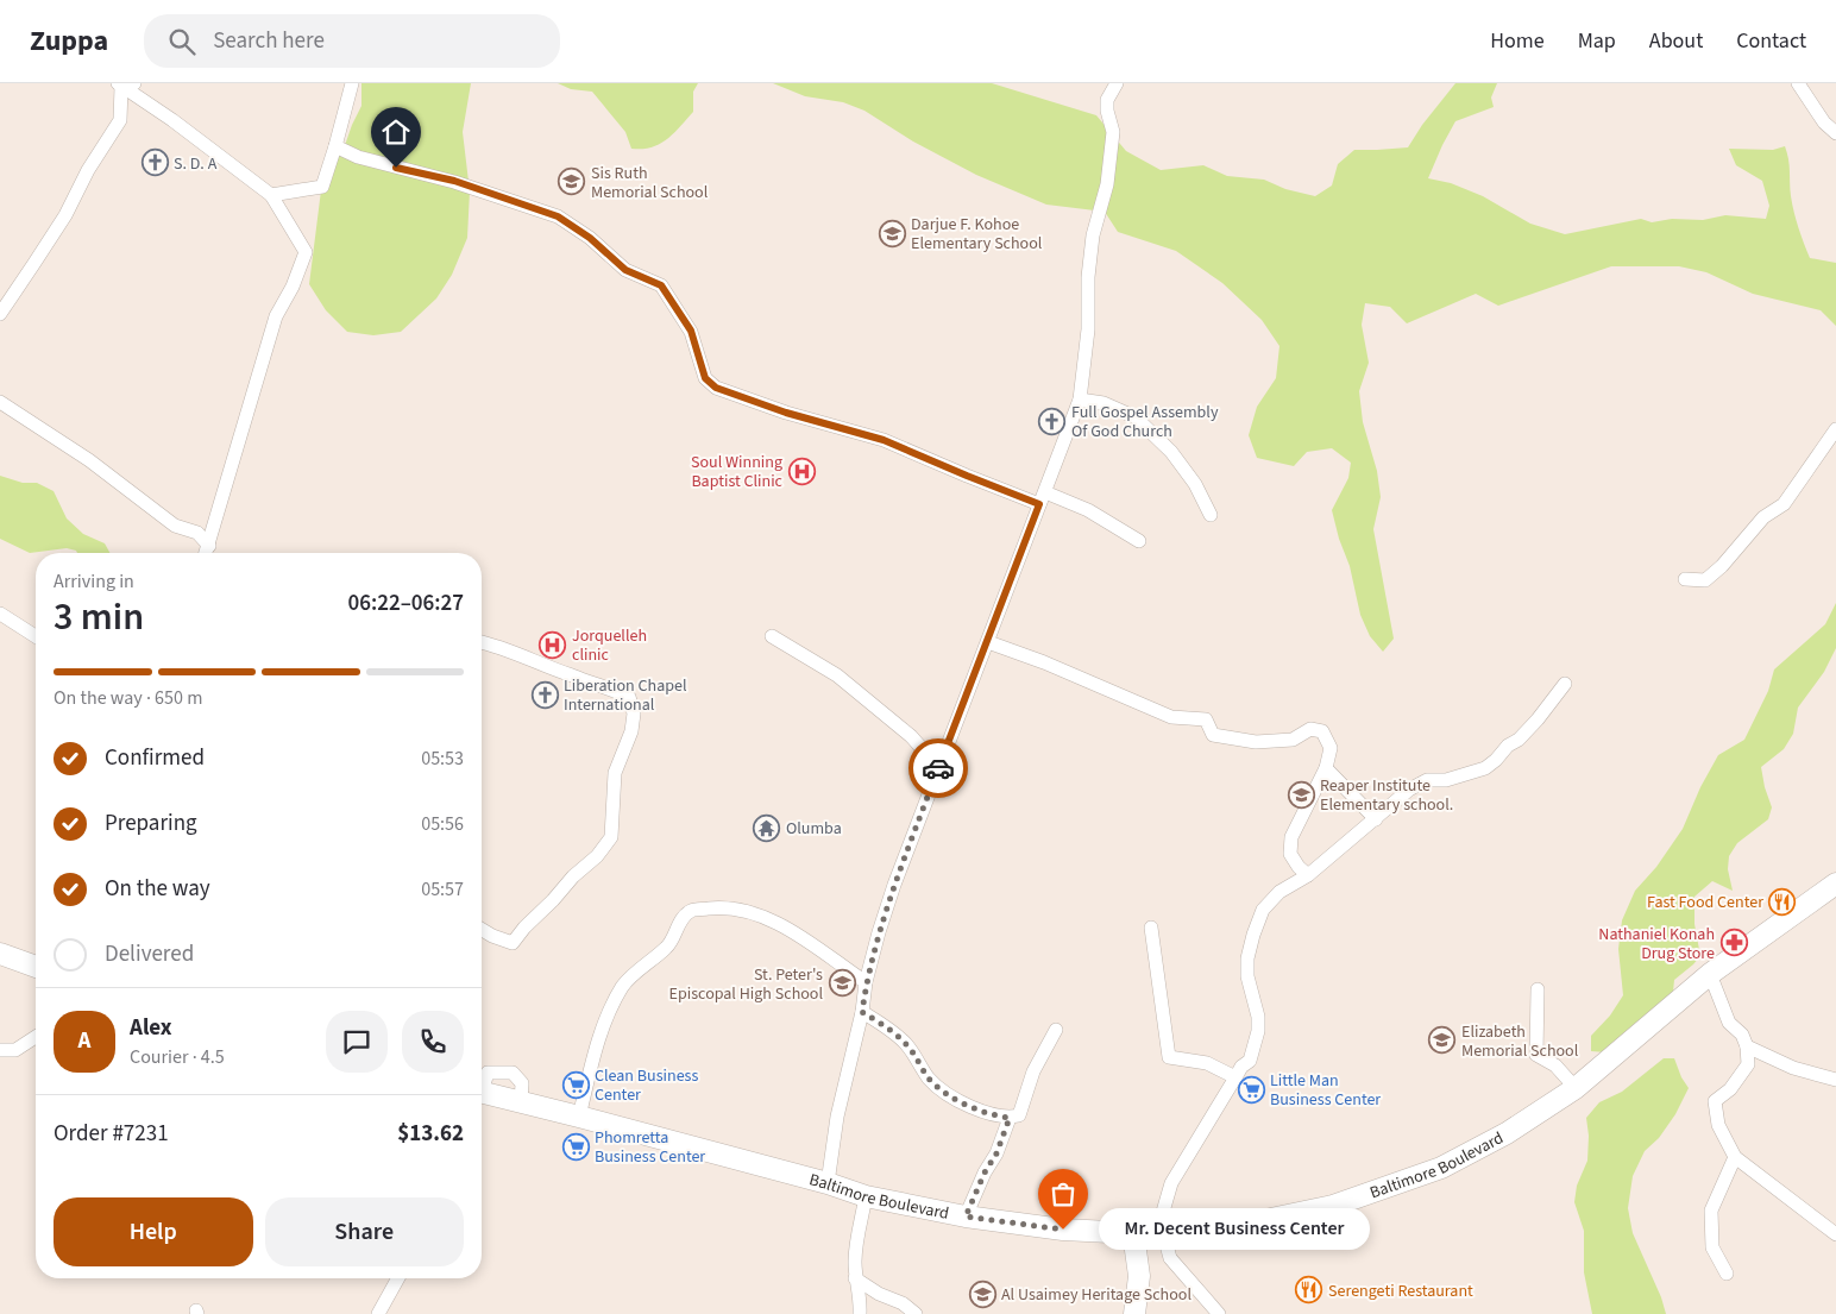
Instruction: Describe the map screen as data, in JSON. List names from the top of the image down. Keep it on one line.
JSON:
{"streets":{"main road":["Baltimore Boulevard"]},"places":{"church":["S. D. A","Full Gospel Assembly Of God Church","Liberation Chapel International"],"school or university":["Sis Ruth Memorial School","Darjue F. Kohoe Elementary School","Reaper Institute Elementary school.","St. Peter's Episcopal High School","Elizabeth Memorial School","Al Usaimey Heritage School"],"hospital":["Soul Winning Baptist Clinic","Jorquelleh clinic"],"temple":["Olumba"],"restaurant":["Fast Food Center","Serengeti Restaurant"],"pharmacy":["Nathaniel Konah Drug Store"],"supermarket":["Clean Business Center","Little Man Business Center","Phomretta Business Center"],"other":["Mr. Decent Business Center"]},"page":{"header":"Zuppa","search":"Search here","nav":["Home","Map","About","Contact"],"heading":["3 min","Arriving in","06:22–06:27"],"panel":["Alex","Courier · 4.5","Order #7231","$13.62"],"bar":"On the way · 650 m","list":[["Confirmed","05:53"],["Preparing","05:56"],["On the way","05:57"],"Delivered"],"round":"A","buttons":["Help","Share"],"bubble":"Mr. Decent Business Center"}}
